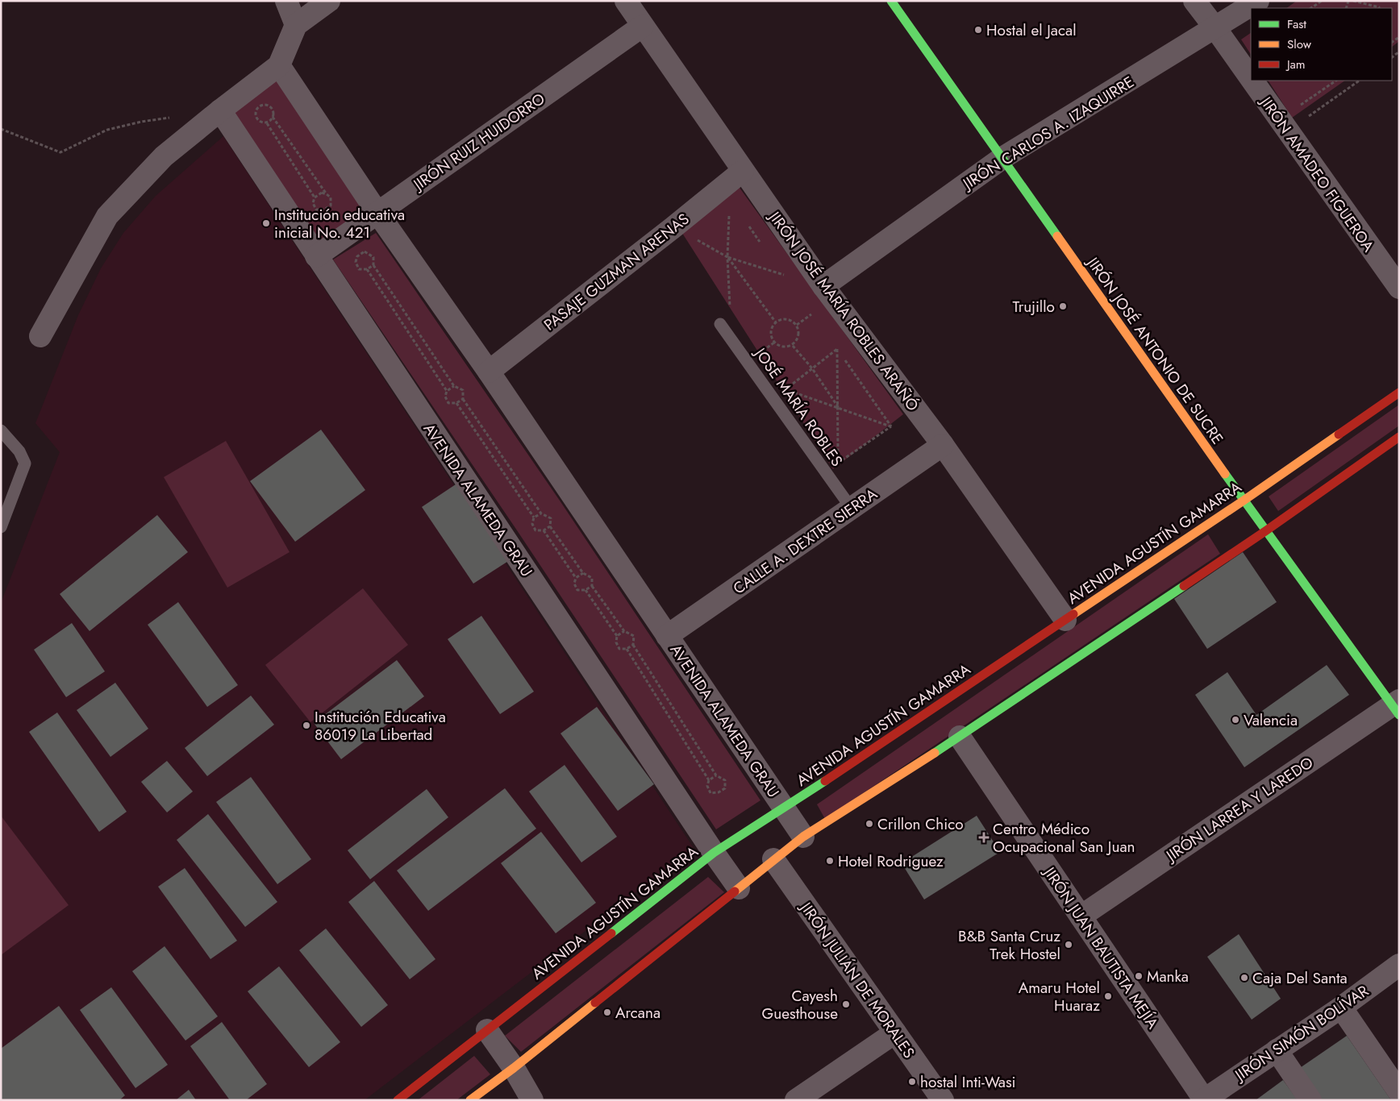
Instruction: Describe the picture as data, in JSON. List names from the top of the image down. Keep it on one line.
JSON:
{"streets":{"main road":["JIRÓN JOSÉ ANTONIO DE SUCRE","AVENIDA AGUSTÍN GAMARRA"],"street":["JIRÓN CARLOS A. IZAQUIRRE","JIRÓN RUIZ HUIDORRO","JIRÓN AMADEO FIGUEROA","PASAJE GUZMAN ARENAS","JIRÓN JOSÉ MARÍA ROBLES ARAÑÓ","AVENIDA ALAMEDA GRAU","CALLE A. DEXTRE SIERRA","JIRÓN LARREA Y LAREDO","JIRÓN JUAN BAUTISTA MEJÍA","JIRÓN JULIÁN DE MORALES","JIRÓN SIMÓN BOLÍVAR"],"lane":["JOSÉ MARÍA ROBLES"]},"crossings":[["JIRÓN CARLOS A. IZAQUIRRE","JIRÓN AMADEO FIGUEROA"],["JIRÓN CARLOS A. IZAQUIRRE","JIRÓN JOSÉ MARÍA ROBLES ARAÑÓ"],["JIRÓN CARLOS A. IZAQUIRRE","JIRÓN JOSÉ ANTONIO DE SUCRE"],["JIRÓN RUIZ HUIDORRO","JIRÓN JOSÉ MARÍA ROBLES ARAÑÓ"],["JIRÓN RUIZ HUIDORRO","AVENIDA ALAMEDA GRAU"],["PASAJE GUZMAN ARENAS","JIRÓN JOSÉ MARÍA ROBLES ARAÑÓ"],["PASAJE GUZMAN ARENAS","AVENIDA ALAMEDA GRAU"],["JIRÓN JOSÉ MARÍA ROBLES ARAÑÓ","CALLE A. DEXTRE SIERRA"],["JIRÓN JOSÉ MARÍA ROBLES ARAÑÓ","AVENIDA AGUSTÍN GAMARRA"],["JIRÓN JOSÉ ANTONIO DE SUCRE","AVENIDA AGUSTÍN GAMARRA"],["JIRÓN JOSÉ ANTONIO DE SUCRE","JIRÓN LARREA Y LAREDO"],["JOSÉ MARÍA ROBLES","CALLE A. DEXTRE SIERRA"],["AVENIDA ALAMEDA GRAU","CALLE A. DEXTRE SIERRA"],["AVENIDA ALAMEDA GRAU","AVENIDA AGUSTÍN GAMARRA"],["JIRÓN LARREA Y LAREDO","JIRÓN JUAN BAUTISTA MEJÍA"],["JIRÓN JUAN BAUTISTA MEJÍA","JIRÓN SIMÓN BOLÍVAR"]],"places":{"other":["Hostal el Jacal","Institución educativa inicial No. 421","Trujillo","Valencia","Institución Educativa 86019 La Libertad","Crillon Chico","Hotel Rodriguez","B&B Santa Cruz Trek Hostel","Manka","Caja Del Santa","Amaru Hotel Huaraz","Cayesh Guesthouse","Arcana","hostal Inti-Wasi"],"health":["Centro Médico Ocupacional San Juan"]},"legend":["Fast","Slow","Jam"]}
